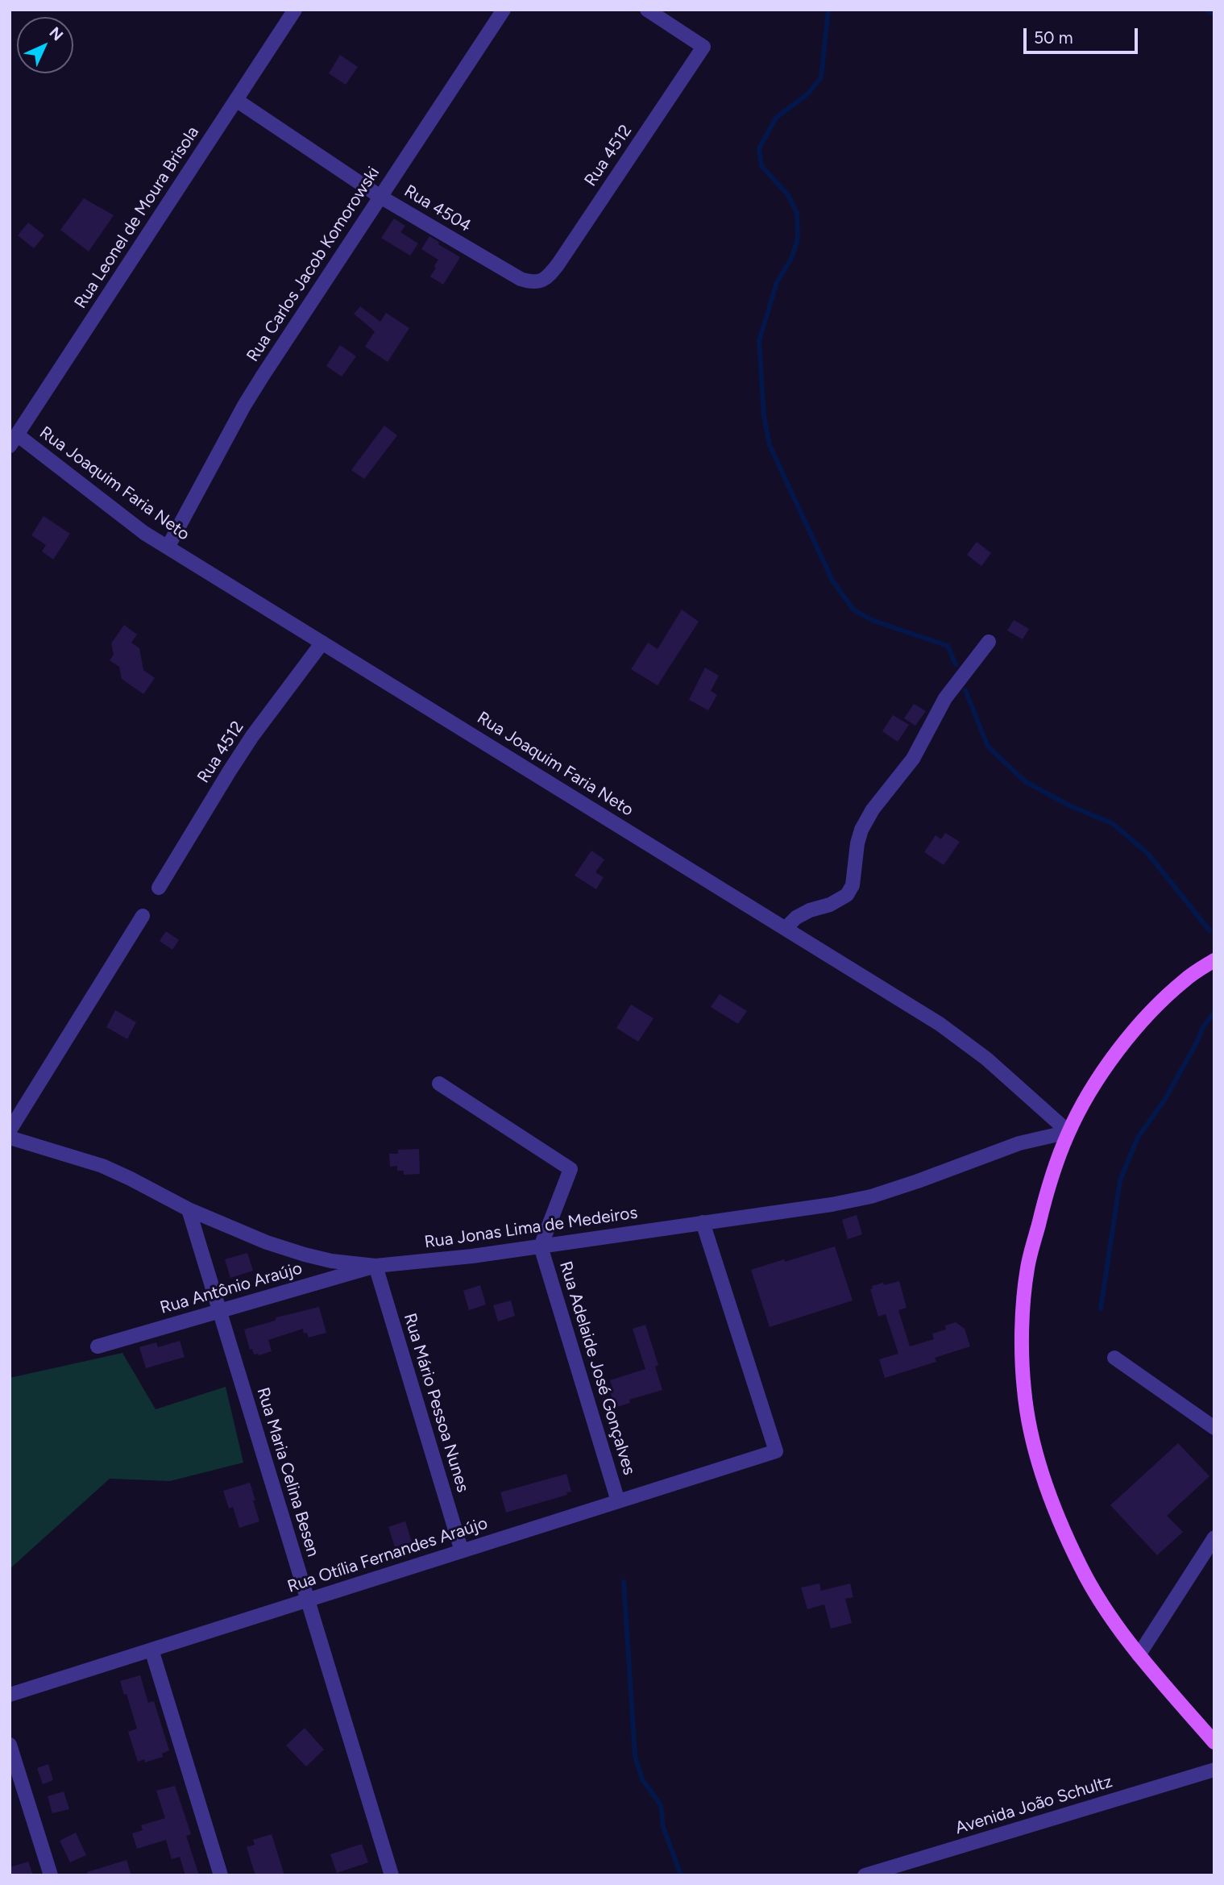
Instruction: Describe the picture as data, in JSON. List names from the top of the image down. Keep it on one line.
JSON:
{"streets":{"street":["Rua 4512","Rua 4504","Rua Leonel de Moura Brisola","Rua Carlos Jacob Komorowski","Rua Joaquim Faria Neto","Rua Jonas Lima de Medeiros","Rua Antônio Araújo","Rua Adelaide José Gonçalves","Rua Mário Pessoa Nunes","Rua Maria Celina Besen","Rua Otília Fernandes Araújo","Avenida João Schultz"]},"crossings":[["Rua 4512","Rua 4504"],["Rua 4512","Rua Joaquim Faria Neto"],["Rua 4504","Rua Leonel de Moura Brisola"],["Rua 4504","Rua Carlos Jacob Komorowski"],["Rua Leonel de Moura Brisola","Rua Joaquim Faria Neto"],["Rua Carlos Jacob Komorowski","Rua Joaquim Faria Neto"],["Rua Joaquim Faria Neto","Rua Jonas Lima de Medeiros"],["Rua Jonas Lima de Medeiros","Rua Antônio Araújo"],["Rua Jonas Lima de Medeiros","Rua Adelaide José Gonçalves"],["Rua Jonas Lima de Medeiros","Rua Mário Pessoa Nunes"],["Rua Jonas Lima de Medeiros","Rua Maria Celina Besen"],["Rua Jonas Lima de Medeiros","Rua Otília Fernandes Araújo"],["Rua Antônio Araújo","Rua Mário Pessoa Nunes"],["Rua Antônio Araújo","Rua Maria Celina Besen"],["Rua Adelaide José Gonçalves","Rua Otília Fernandes Araújo"],["Rua Mário Pessoa Nunes","Rua Otília Fernandes Araújo"],["Rua Maria Celina Besen","Rua Otília Fernandes Araújo"]],"scale_bar":"50 m","north":"top right"}
